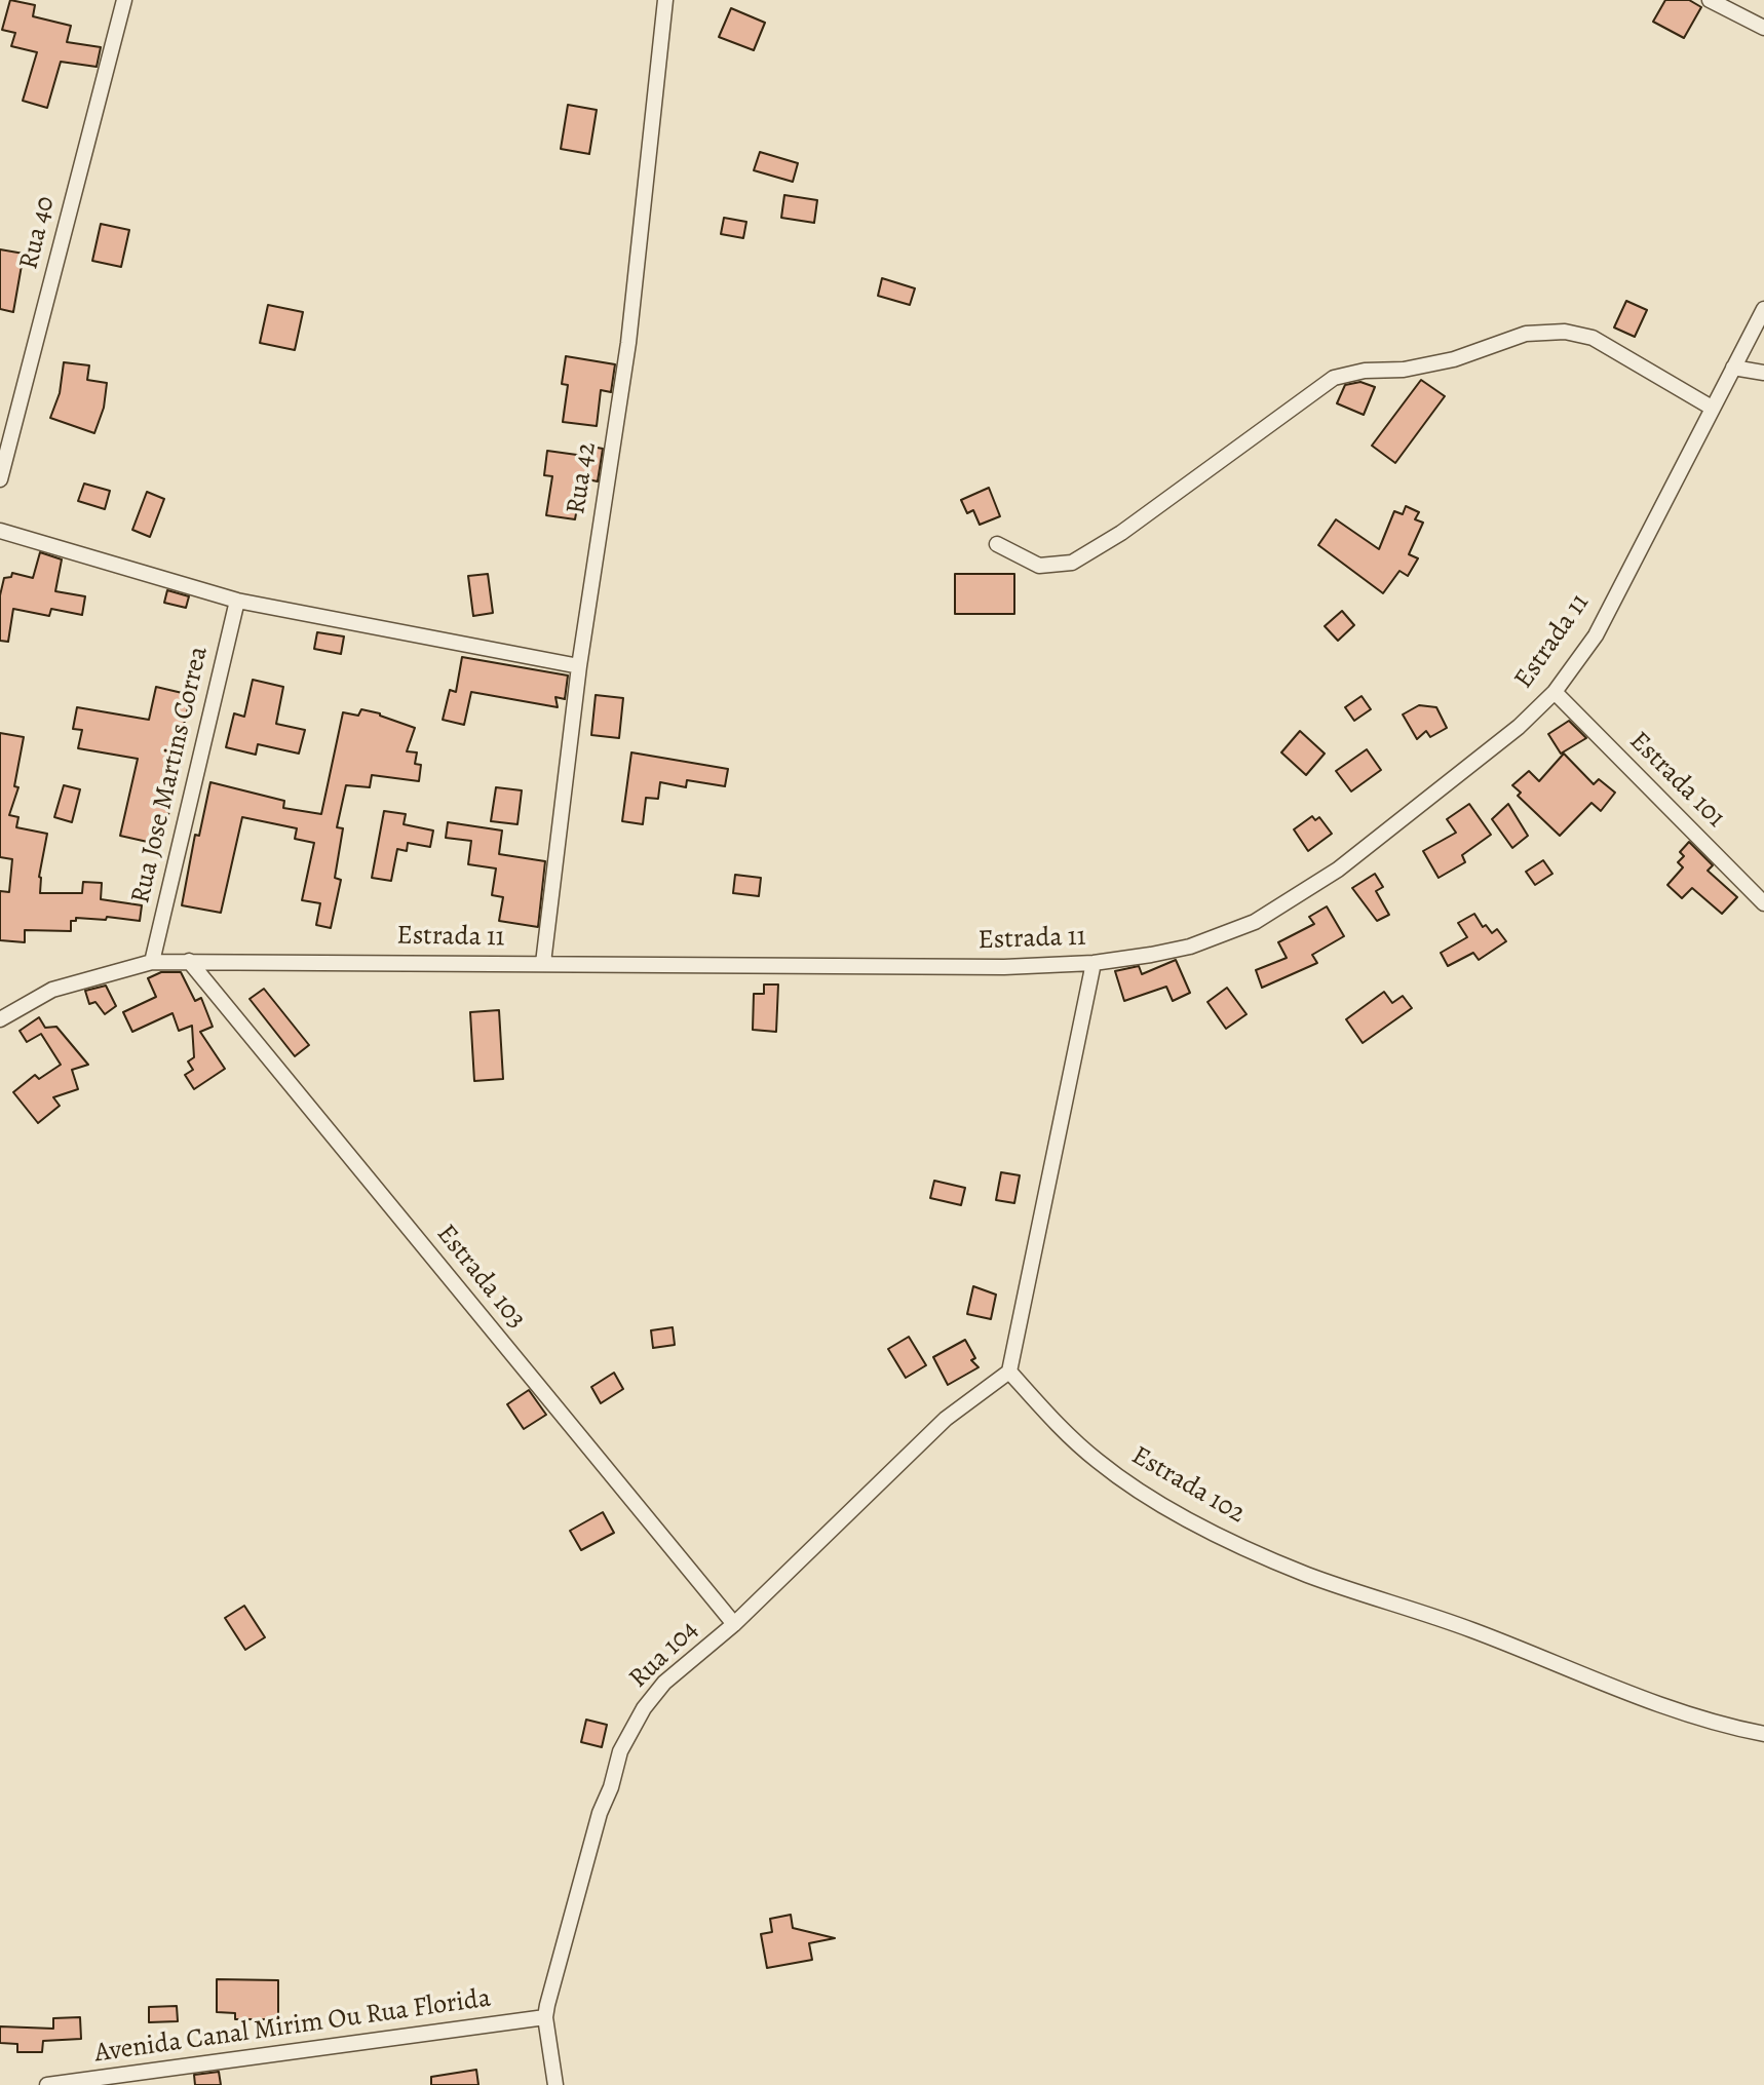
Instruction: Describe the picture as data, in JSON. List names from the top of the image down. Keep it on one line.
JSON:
{"streets":{"street":["Rua 40","Rua 42","Estrada 11","Rua Jose Martins Correa","Estrada 101","Estrada 103","Estrada 102","Rua 104","Avenida Canal Mirim Ou Rua Florida"]},"crossings":[["Rua 42","Estrada 11"],["Estrada 11","Rua Jose Martins Correa"],["Estrada 11","Estrada 101"],["Estrada 11","Estrada 103"],["Estrada 103","Rua 104"],["Estrada 102","Rua 104"],["Rua 104","Avenida Canal Mirim Ou Rua Florida"]]}
